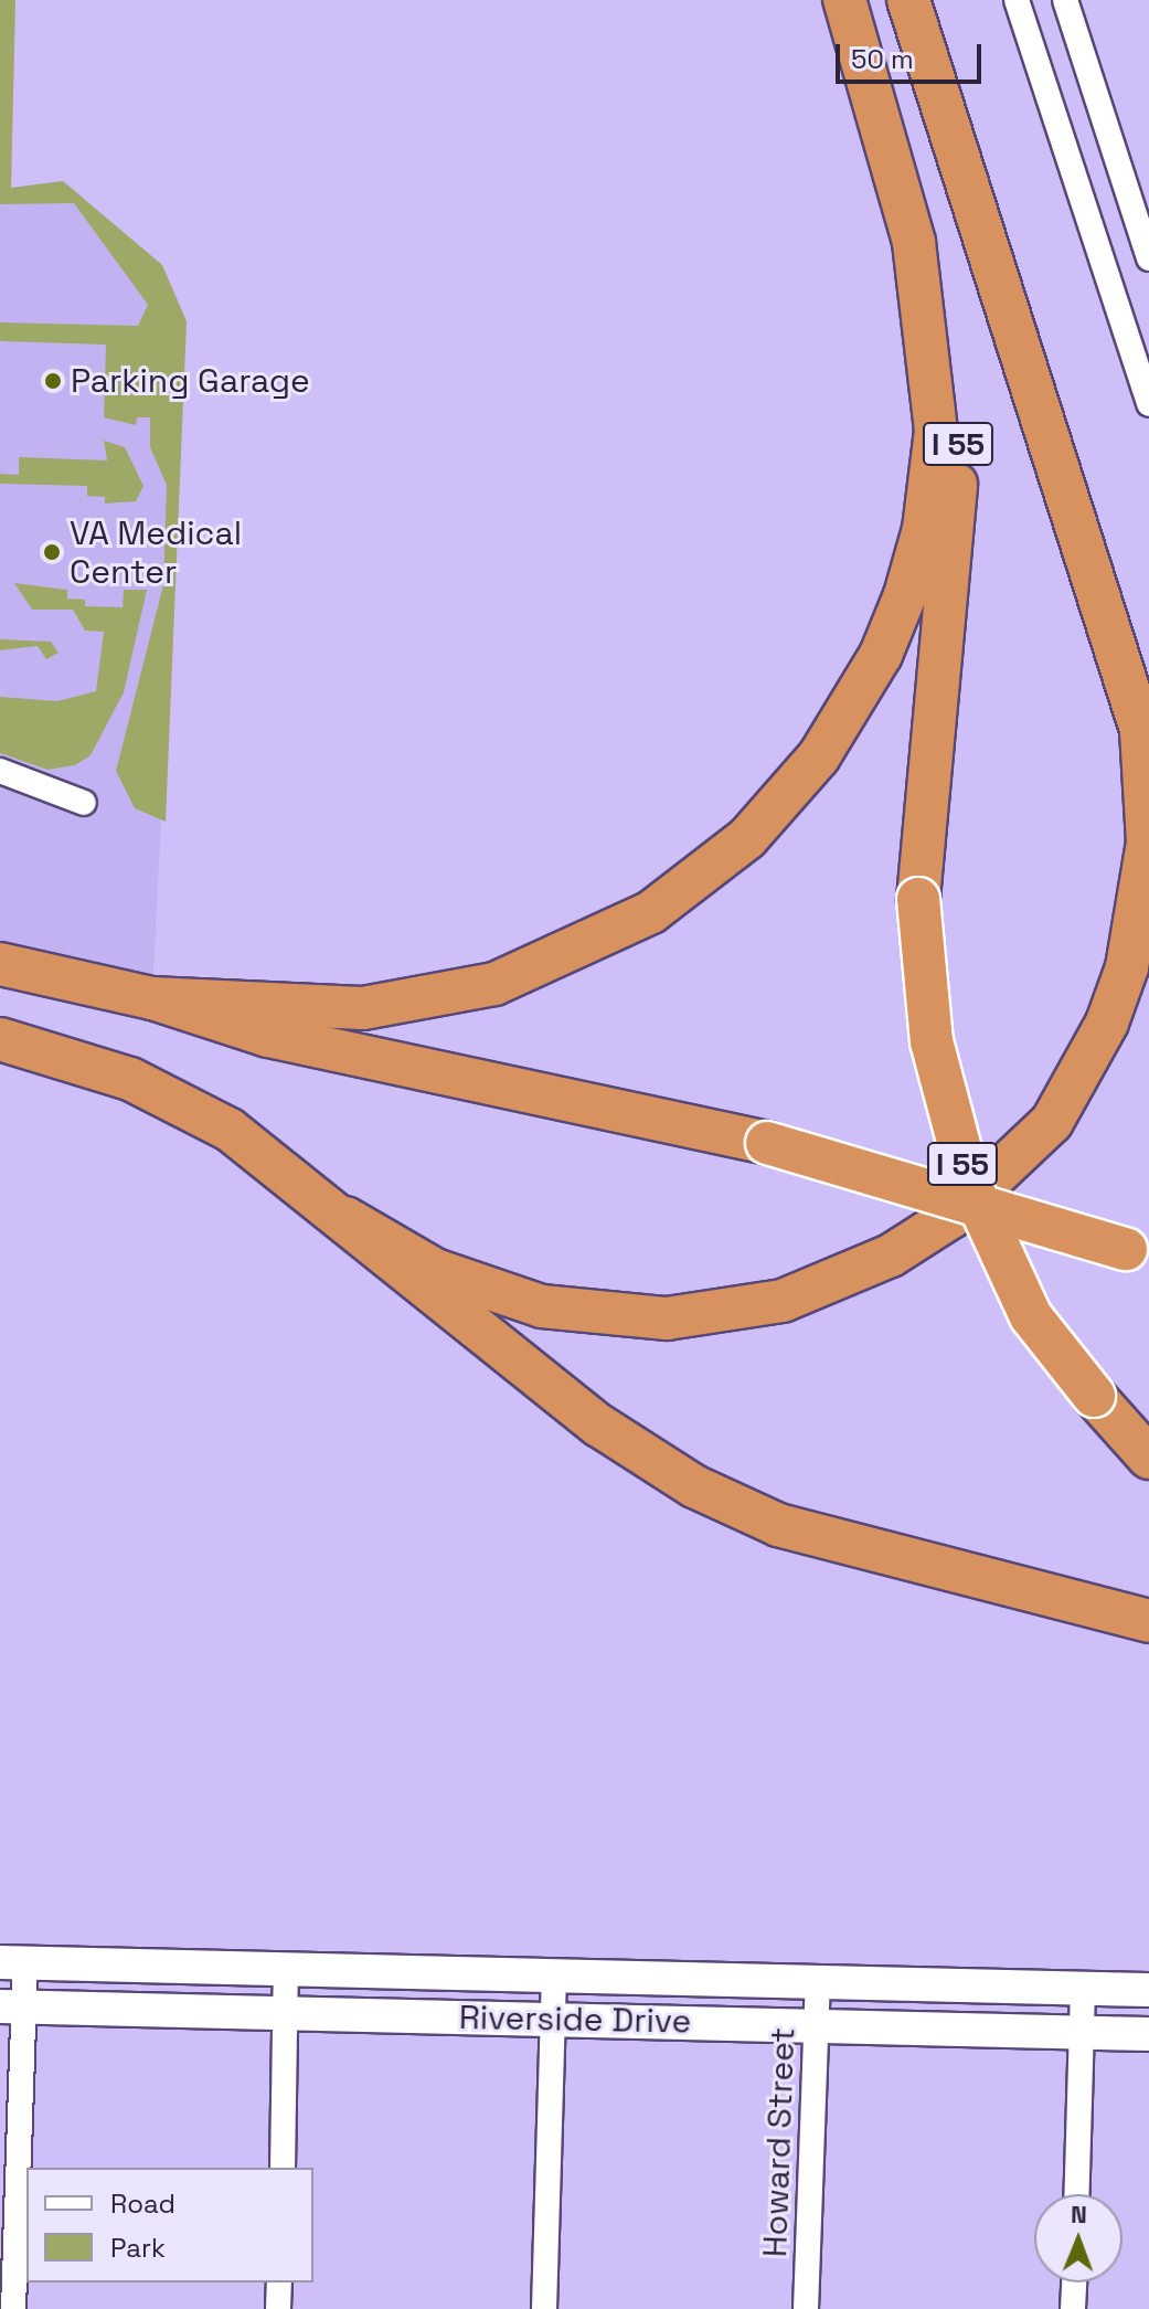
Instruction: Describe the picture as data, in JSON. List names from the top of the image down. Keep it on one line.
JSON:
{"streets":{"highway":["I 55"],"street":["Riverside Drive","Howard Street"]},"crossings":[["Riverside Drive","Howard Street"]],"places":["Parking Garage","VA Medical Center"],"legend":["Road","Park"],"scale_bar":"50 m","north":"top"}
